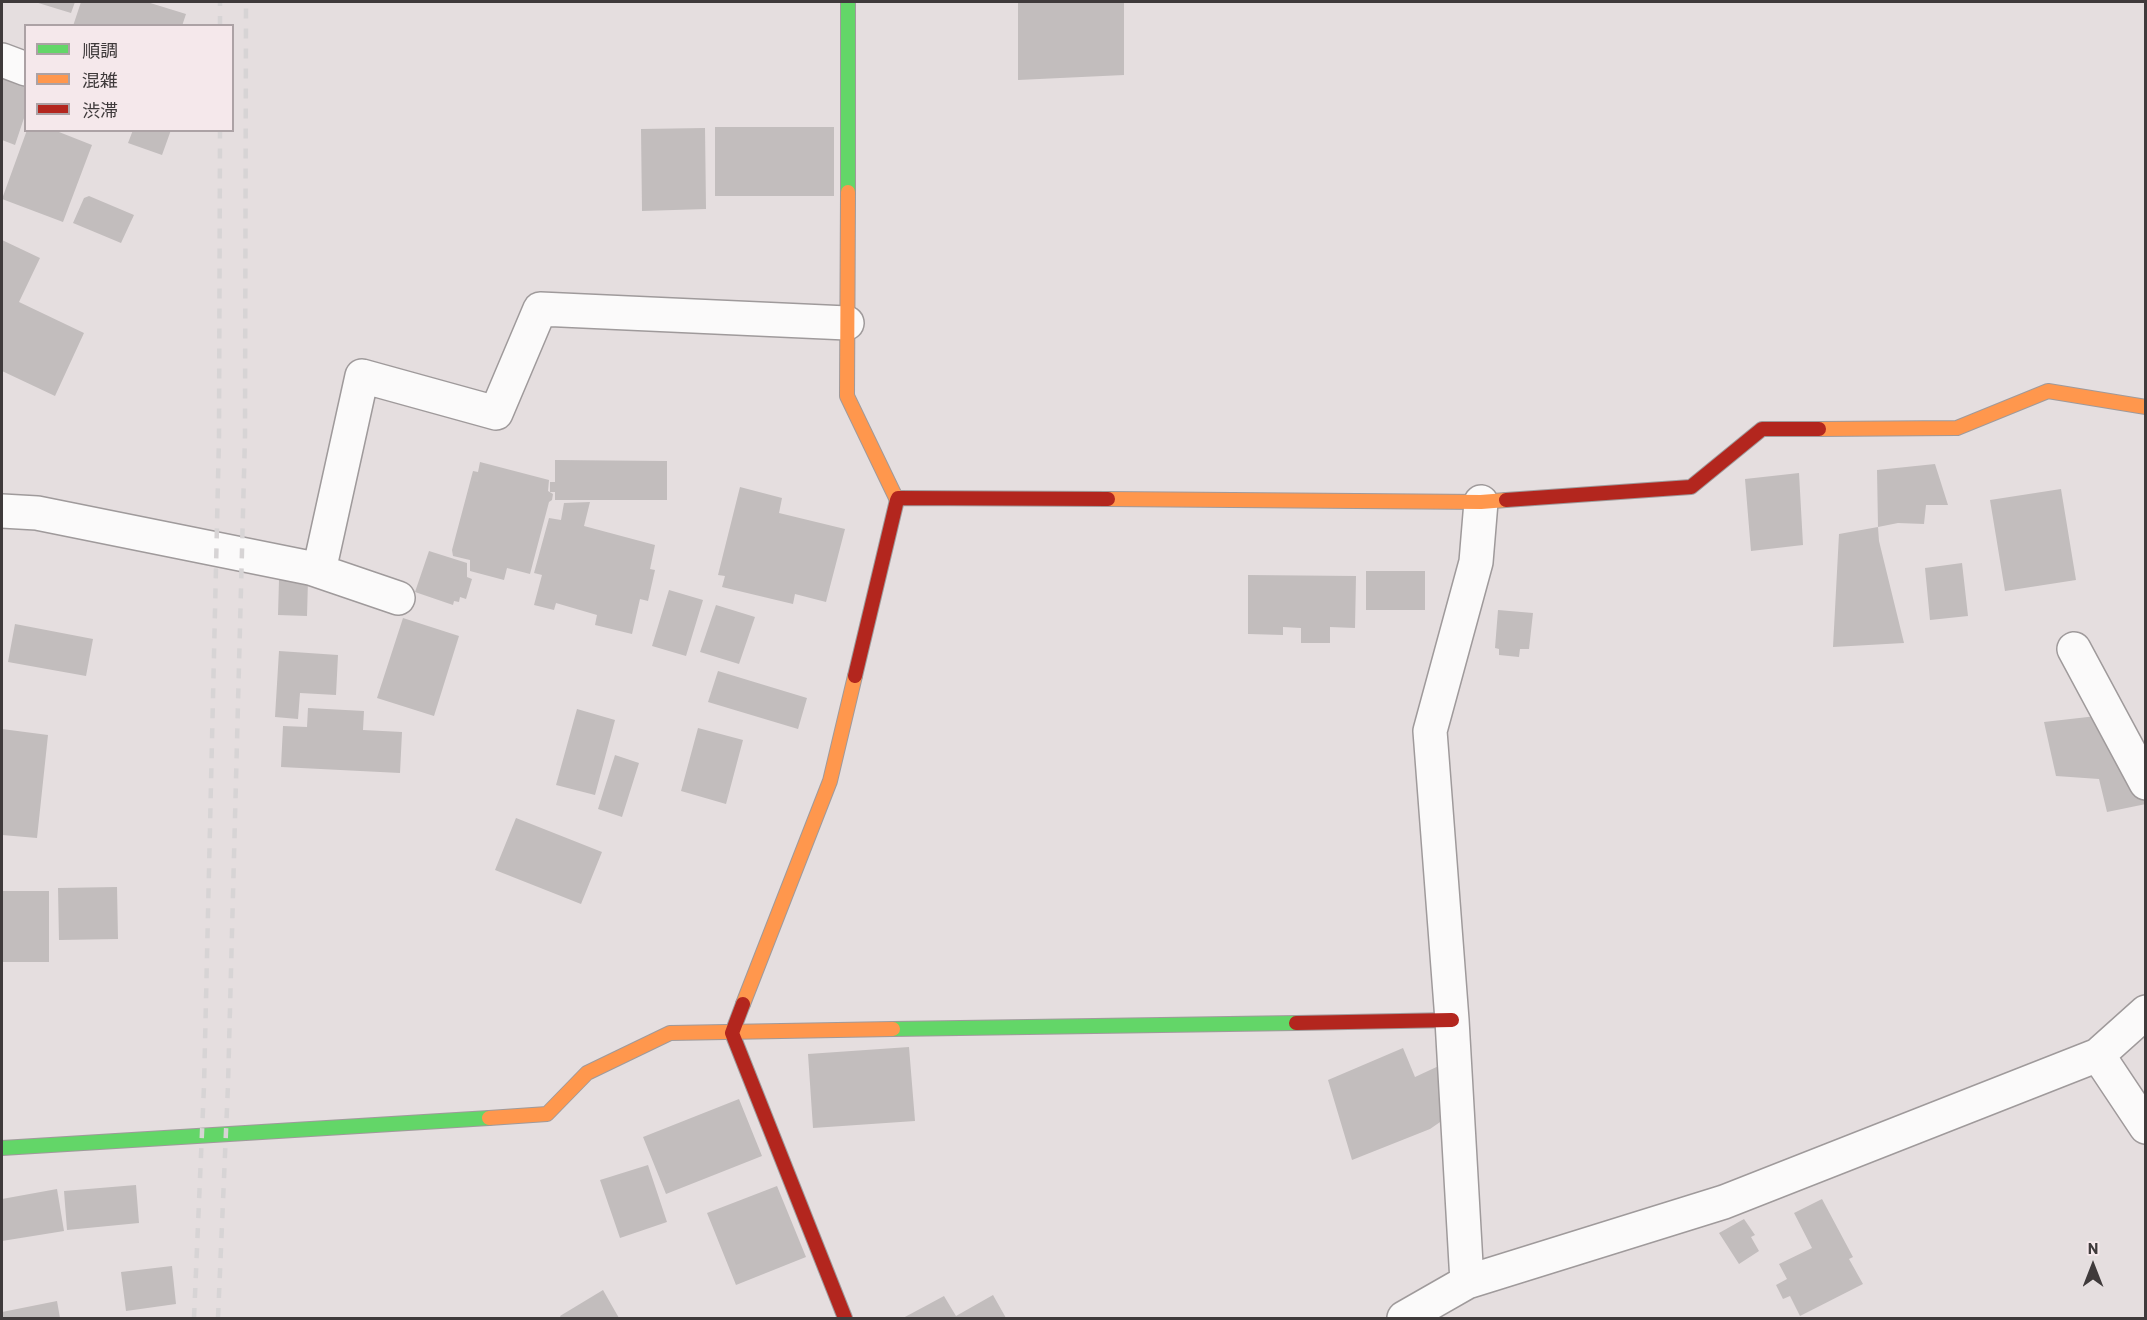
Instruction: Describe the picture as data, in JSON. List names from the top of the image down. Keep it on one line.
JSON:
{"legend":["順調","混雑","渋滞"],"north":"top"}
